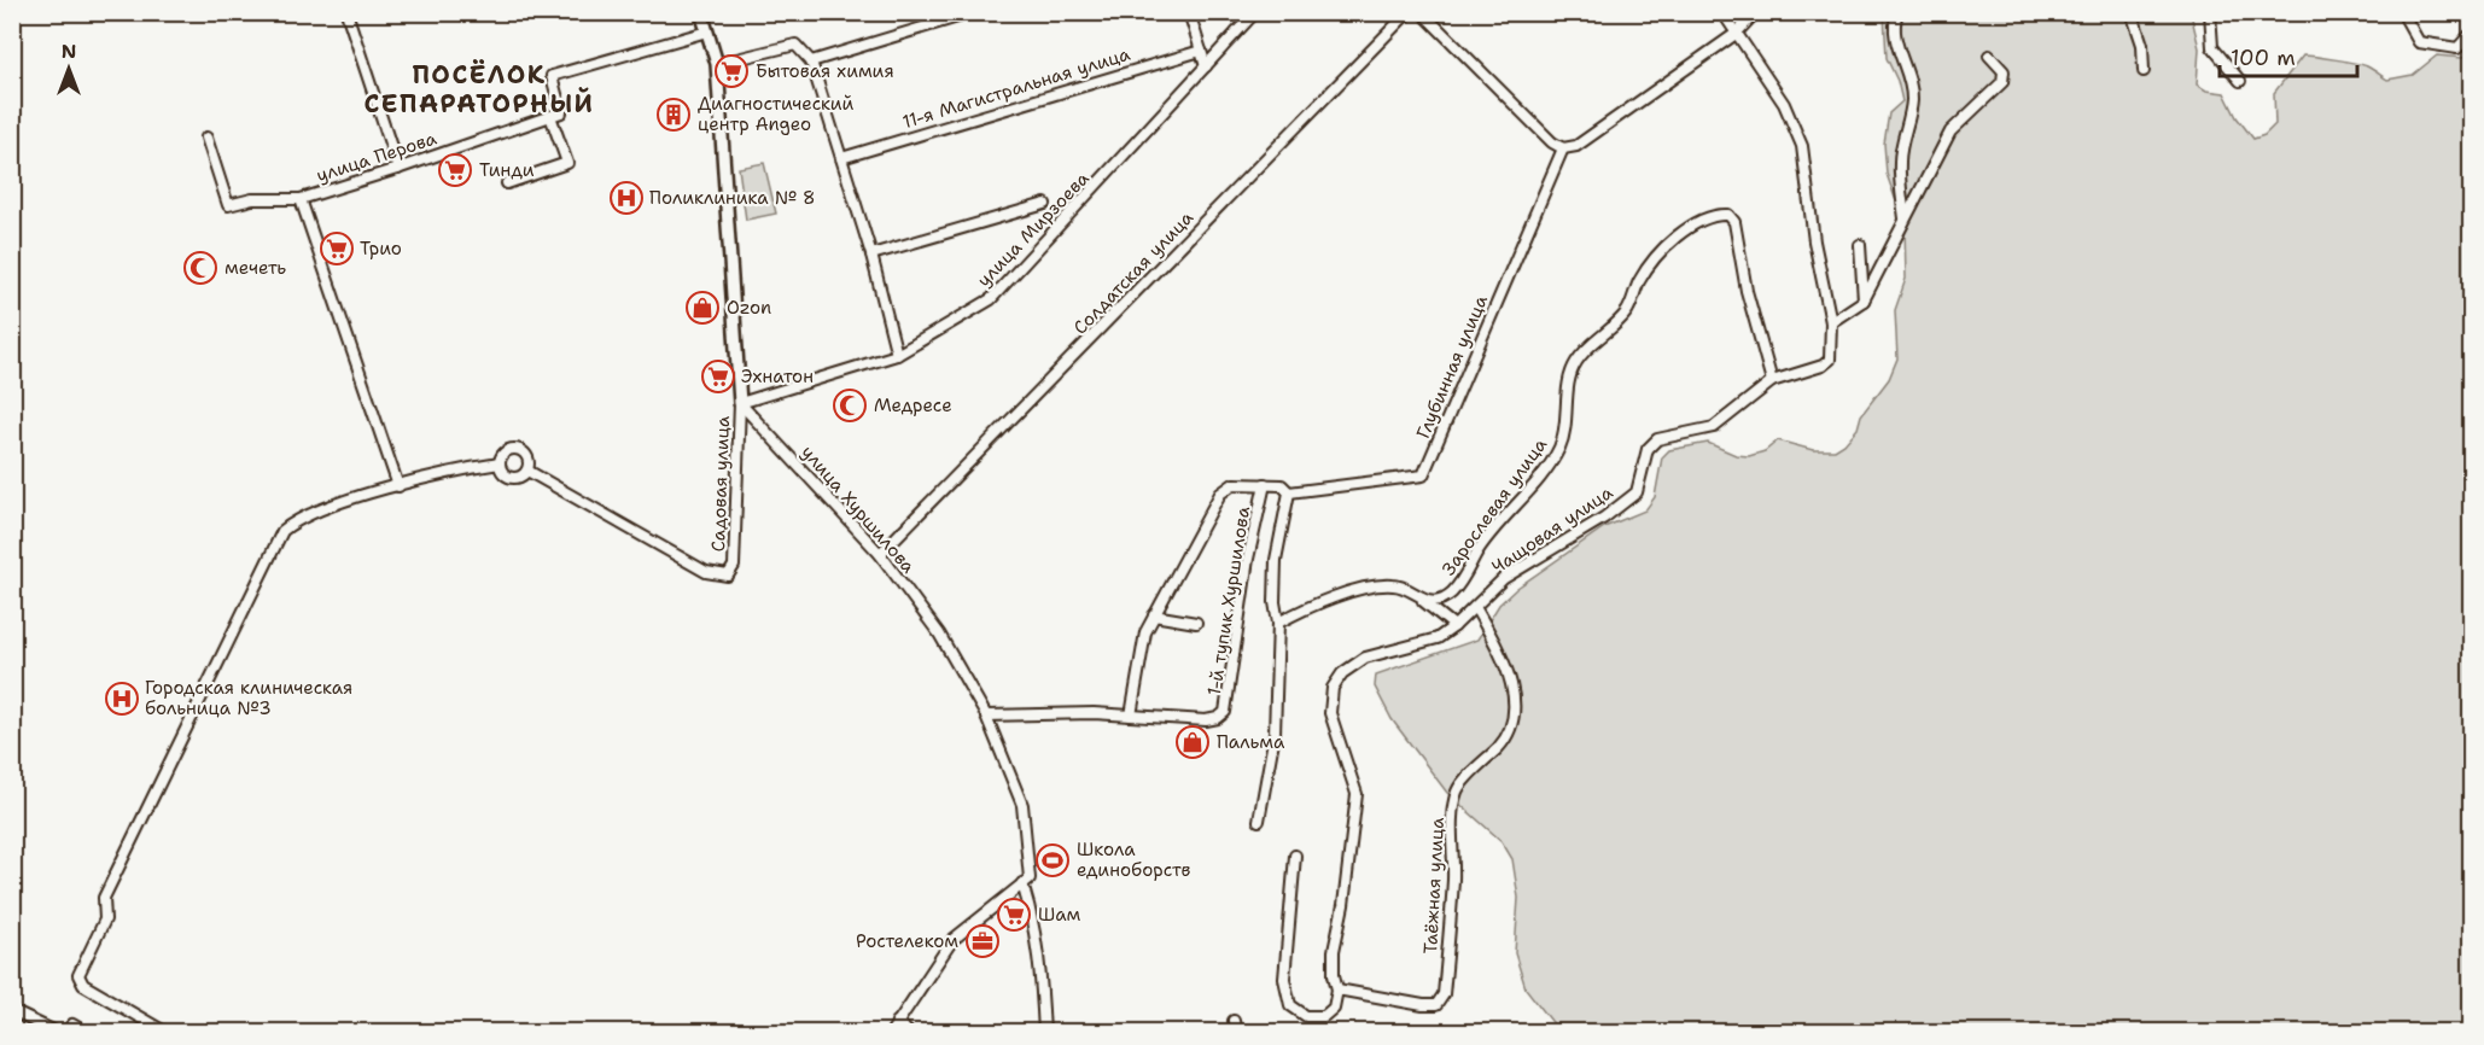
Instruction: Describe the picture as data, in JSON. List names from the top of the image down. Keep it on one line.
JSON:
{"streets":{"street":["11-я Магистральная улица","улица Перова","улица Мирзоева","Солдатская улица","Глубинная улица","Садовая улица","Зарослевая улица","улица Хуршилова","Чащовая улица","1-й тупик Хуршилова","Таёжная улица"]},"crossings":[["улица Мирзоева","Садовая улица"],["улица Мирзоева","улица Хуршилова"],["Солдатская улица","улица Хуршилова"],["Глубинная улица","1-й тупик Хуршилова"],["Садовая улица","улица Хуршилова"],["Зарослевая улица","Чащовая улица"],["улица Хуршилова","1-й тупик Хуршилова"],["Чащовая улица","Таёжная улица"]],"districts":["ПОСЁЛОК СЕПАРАТОРНЫЙ"],"places":{"supermarket":["Бытовая химия","Тинди","Трио","Эхнатон","Шам"],"building":["Диагностический центр Angeo"],"hospital":["Поликлиника № 8","Городская клиническая больница №3"],"mosque":["мечеть","Медресе"],"shop":["Ozon","Пальма"],"sports":["Школа единоборств"],"office":["Ростелеком"]},"scale_bar":"100 m","north":"top"}
